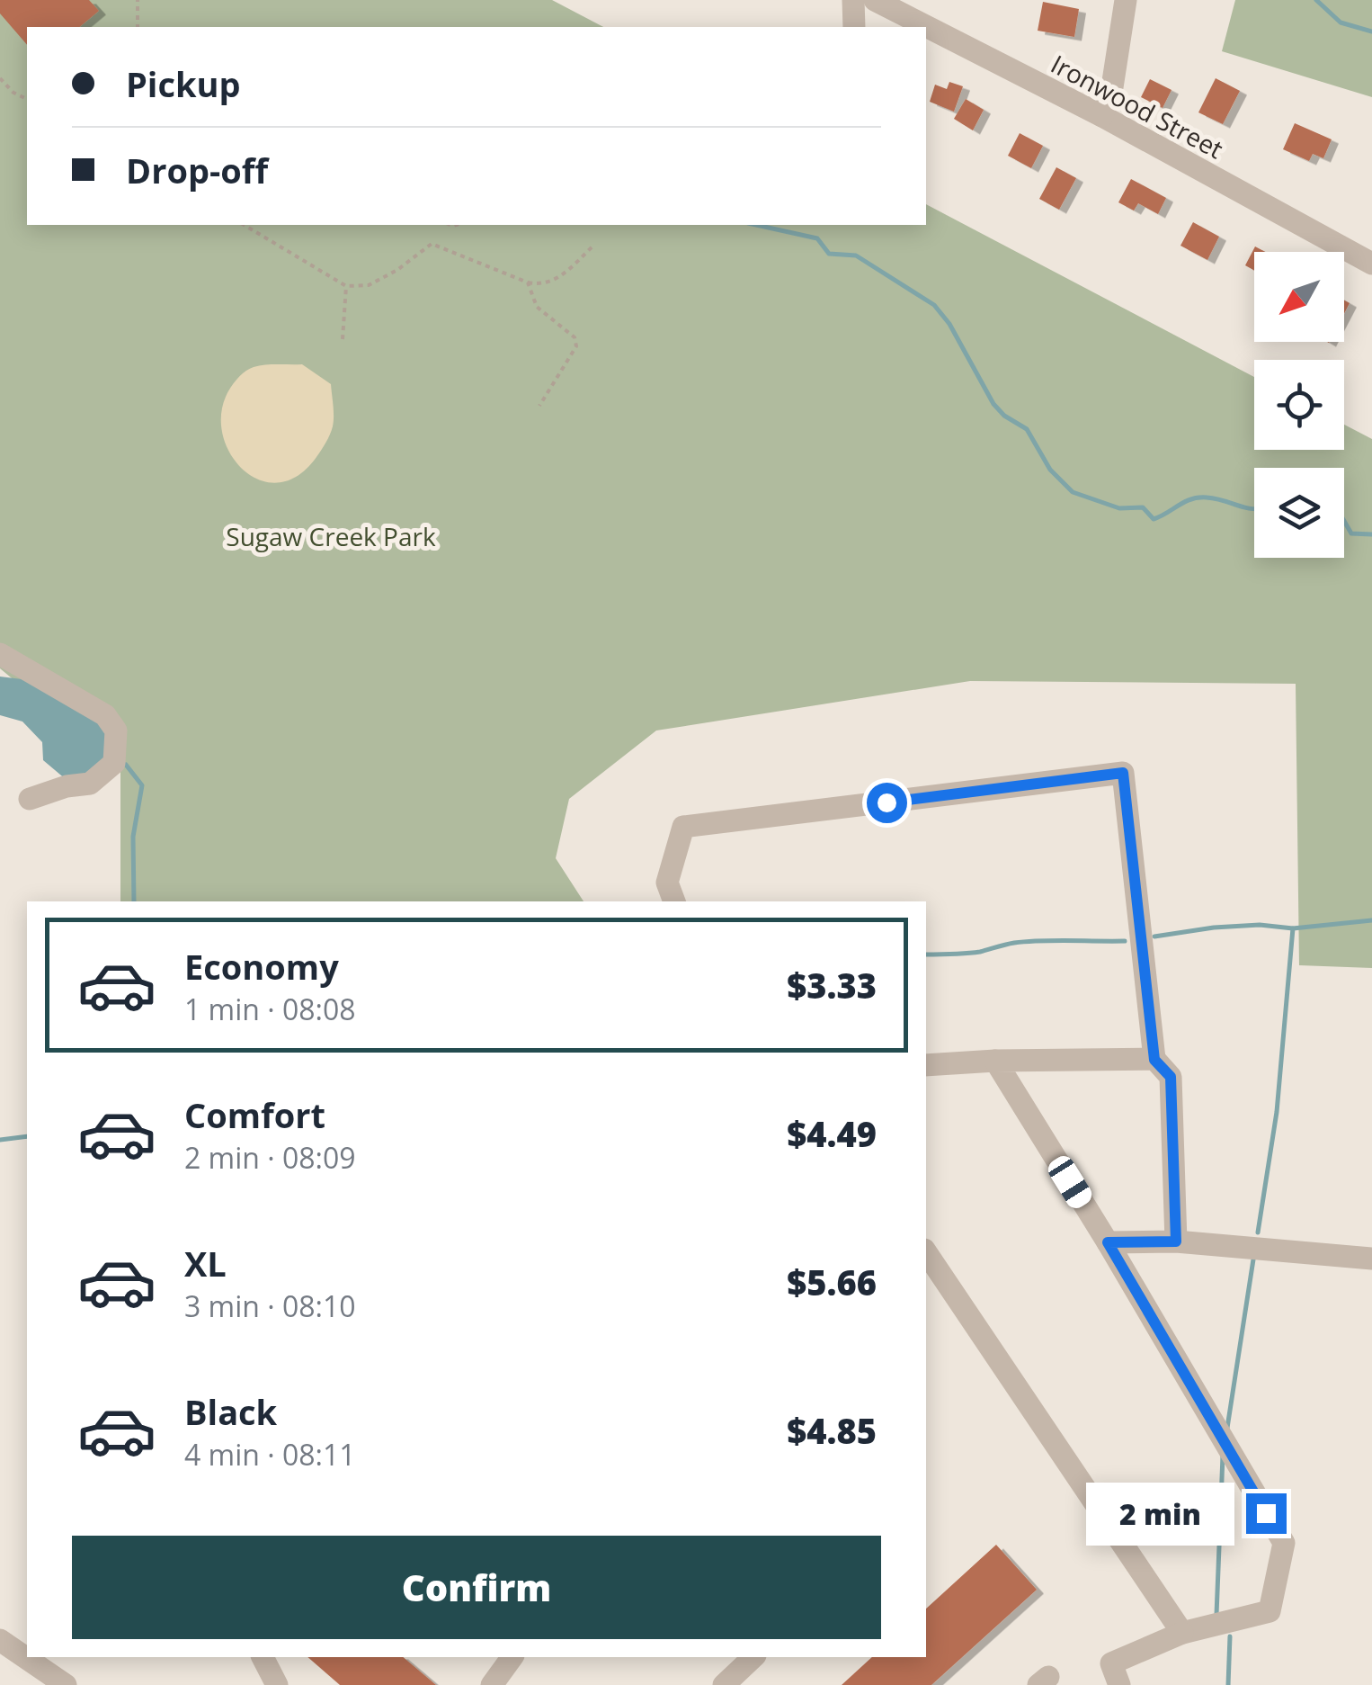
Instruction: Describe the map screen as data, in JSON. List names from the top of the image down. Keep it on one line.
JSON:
{"streets":{"street":["Ironwood Street"]},"parks":["Sugaw Creek Park"],"north":"bottom left","page":{"banner":["Pickup","Drop-off"],"list":[{"name":"Economy","note":"1 min · 08:08","value":"$3.33"},{"name":"Comfort","note":"2 min · 08:09","value":"$4.49"},{"name":"XL","note":"3 min · 08:10","value":"$5.66"},{"name":"Black","note":"4 min · 08:11","value":"$4.85"}],"bubble":"2 min","buttons":"Confirm"}}
